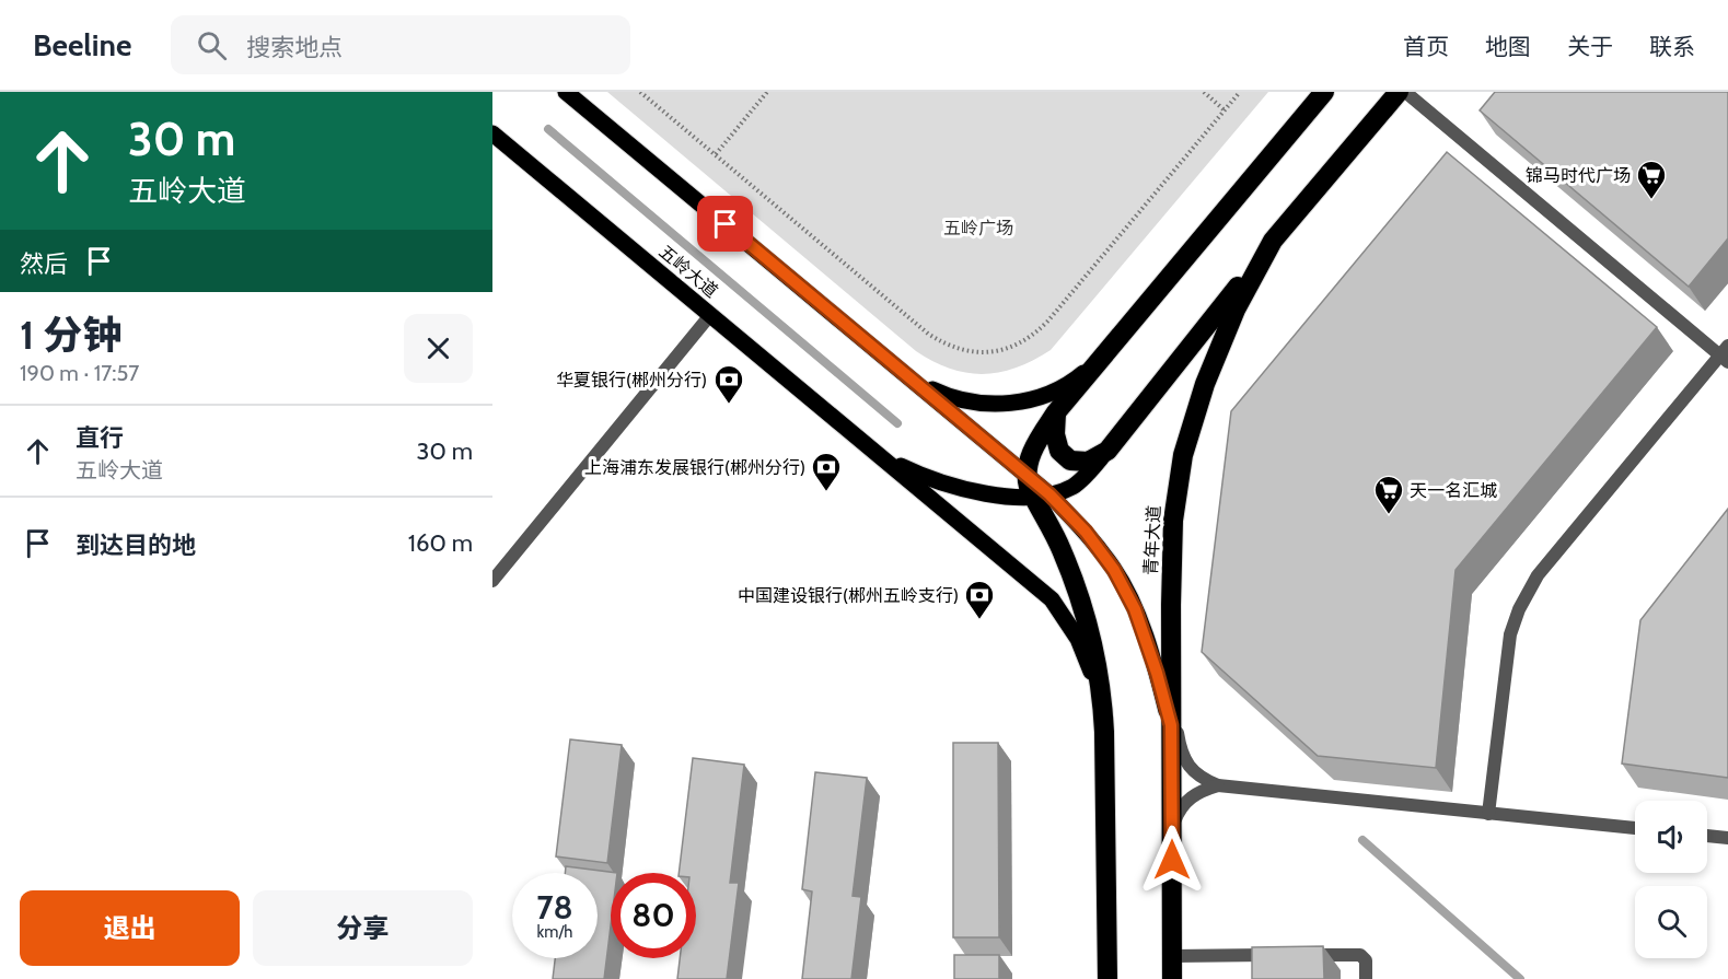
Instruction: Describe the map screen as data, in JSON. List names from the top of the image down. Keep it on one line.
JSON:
{"streets":{"highway":["青年大道"],"main road":["五岭大道"]},"parks":["五岭广场"],"places":{"supermarket":["锦马时代广场","天一名汇城"],"bank":["华夏银行(郴州分行)","上海浦东发展银行(郴州分行)","中国建设银行(郴州五岭支行)"]},"page":{"header":"Beeline","search":"搜索地点","nav":["首页","地图","关于","联系"],"turn":["30 m","五岭大道"],"then":"然后","heading":["1 分钟","190 m · 17:57"],"list":[{"name":"直行","note":"五岭大道","value":"30 m"},{"name":"到达目的地","value":"160 m"}],"speed":"78 km/h","limit":"80","buttons":["退出","分享"]}}
